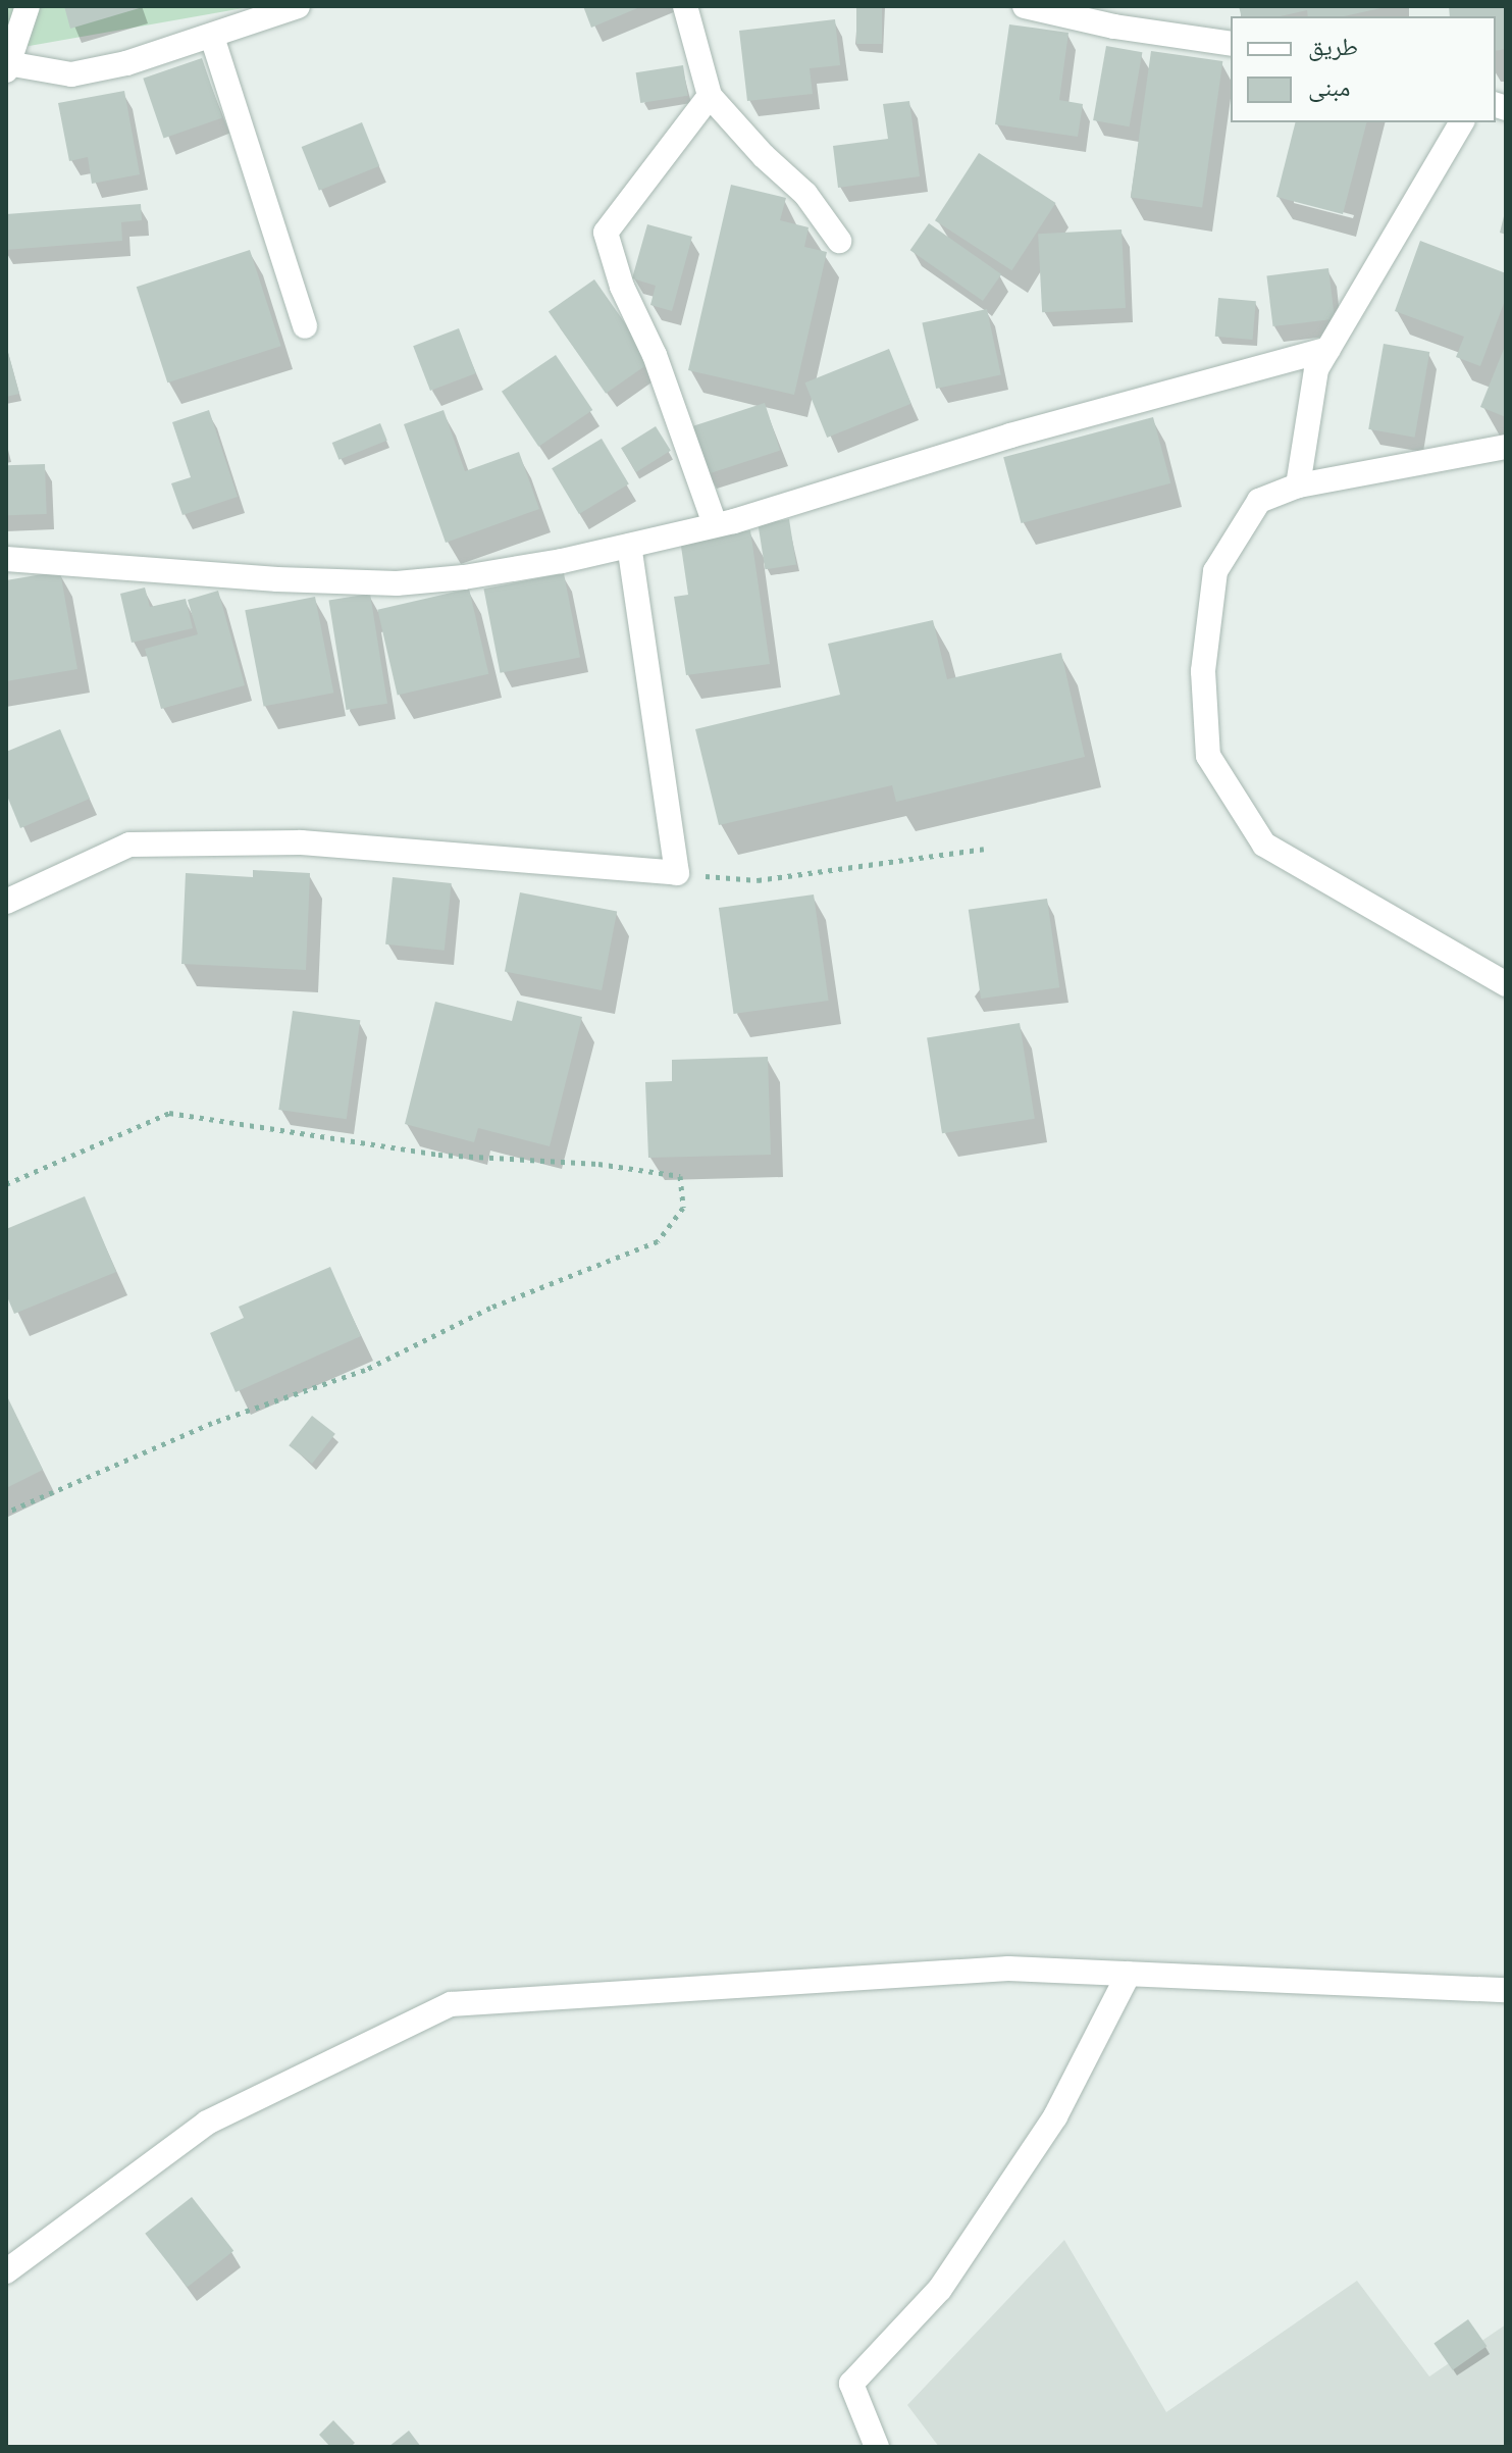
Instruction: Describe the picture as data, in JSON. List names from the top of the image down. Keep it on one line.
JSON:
{"legend":["طريق","مبنى"]}
